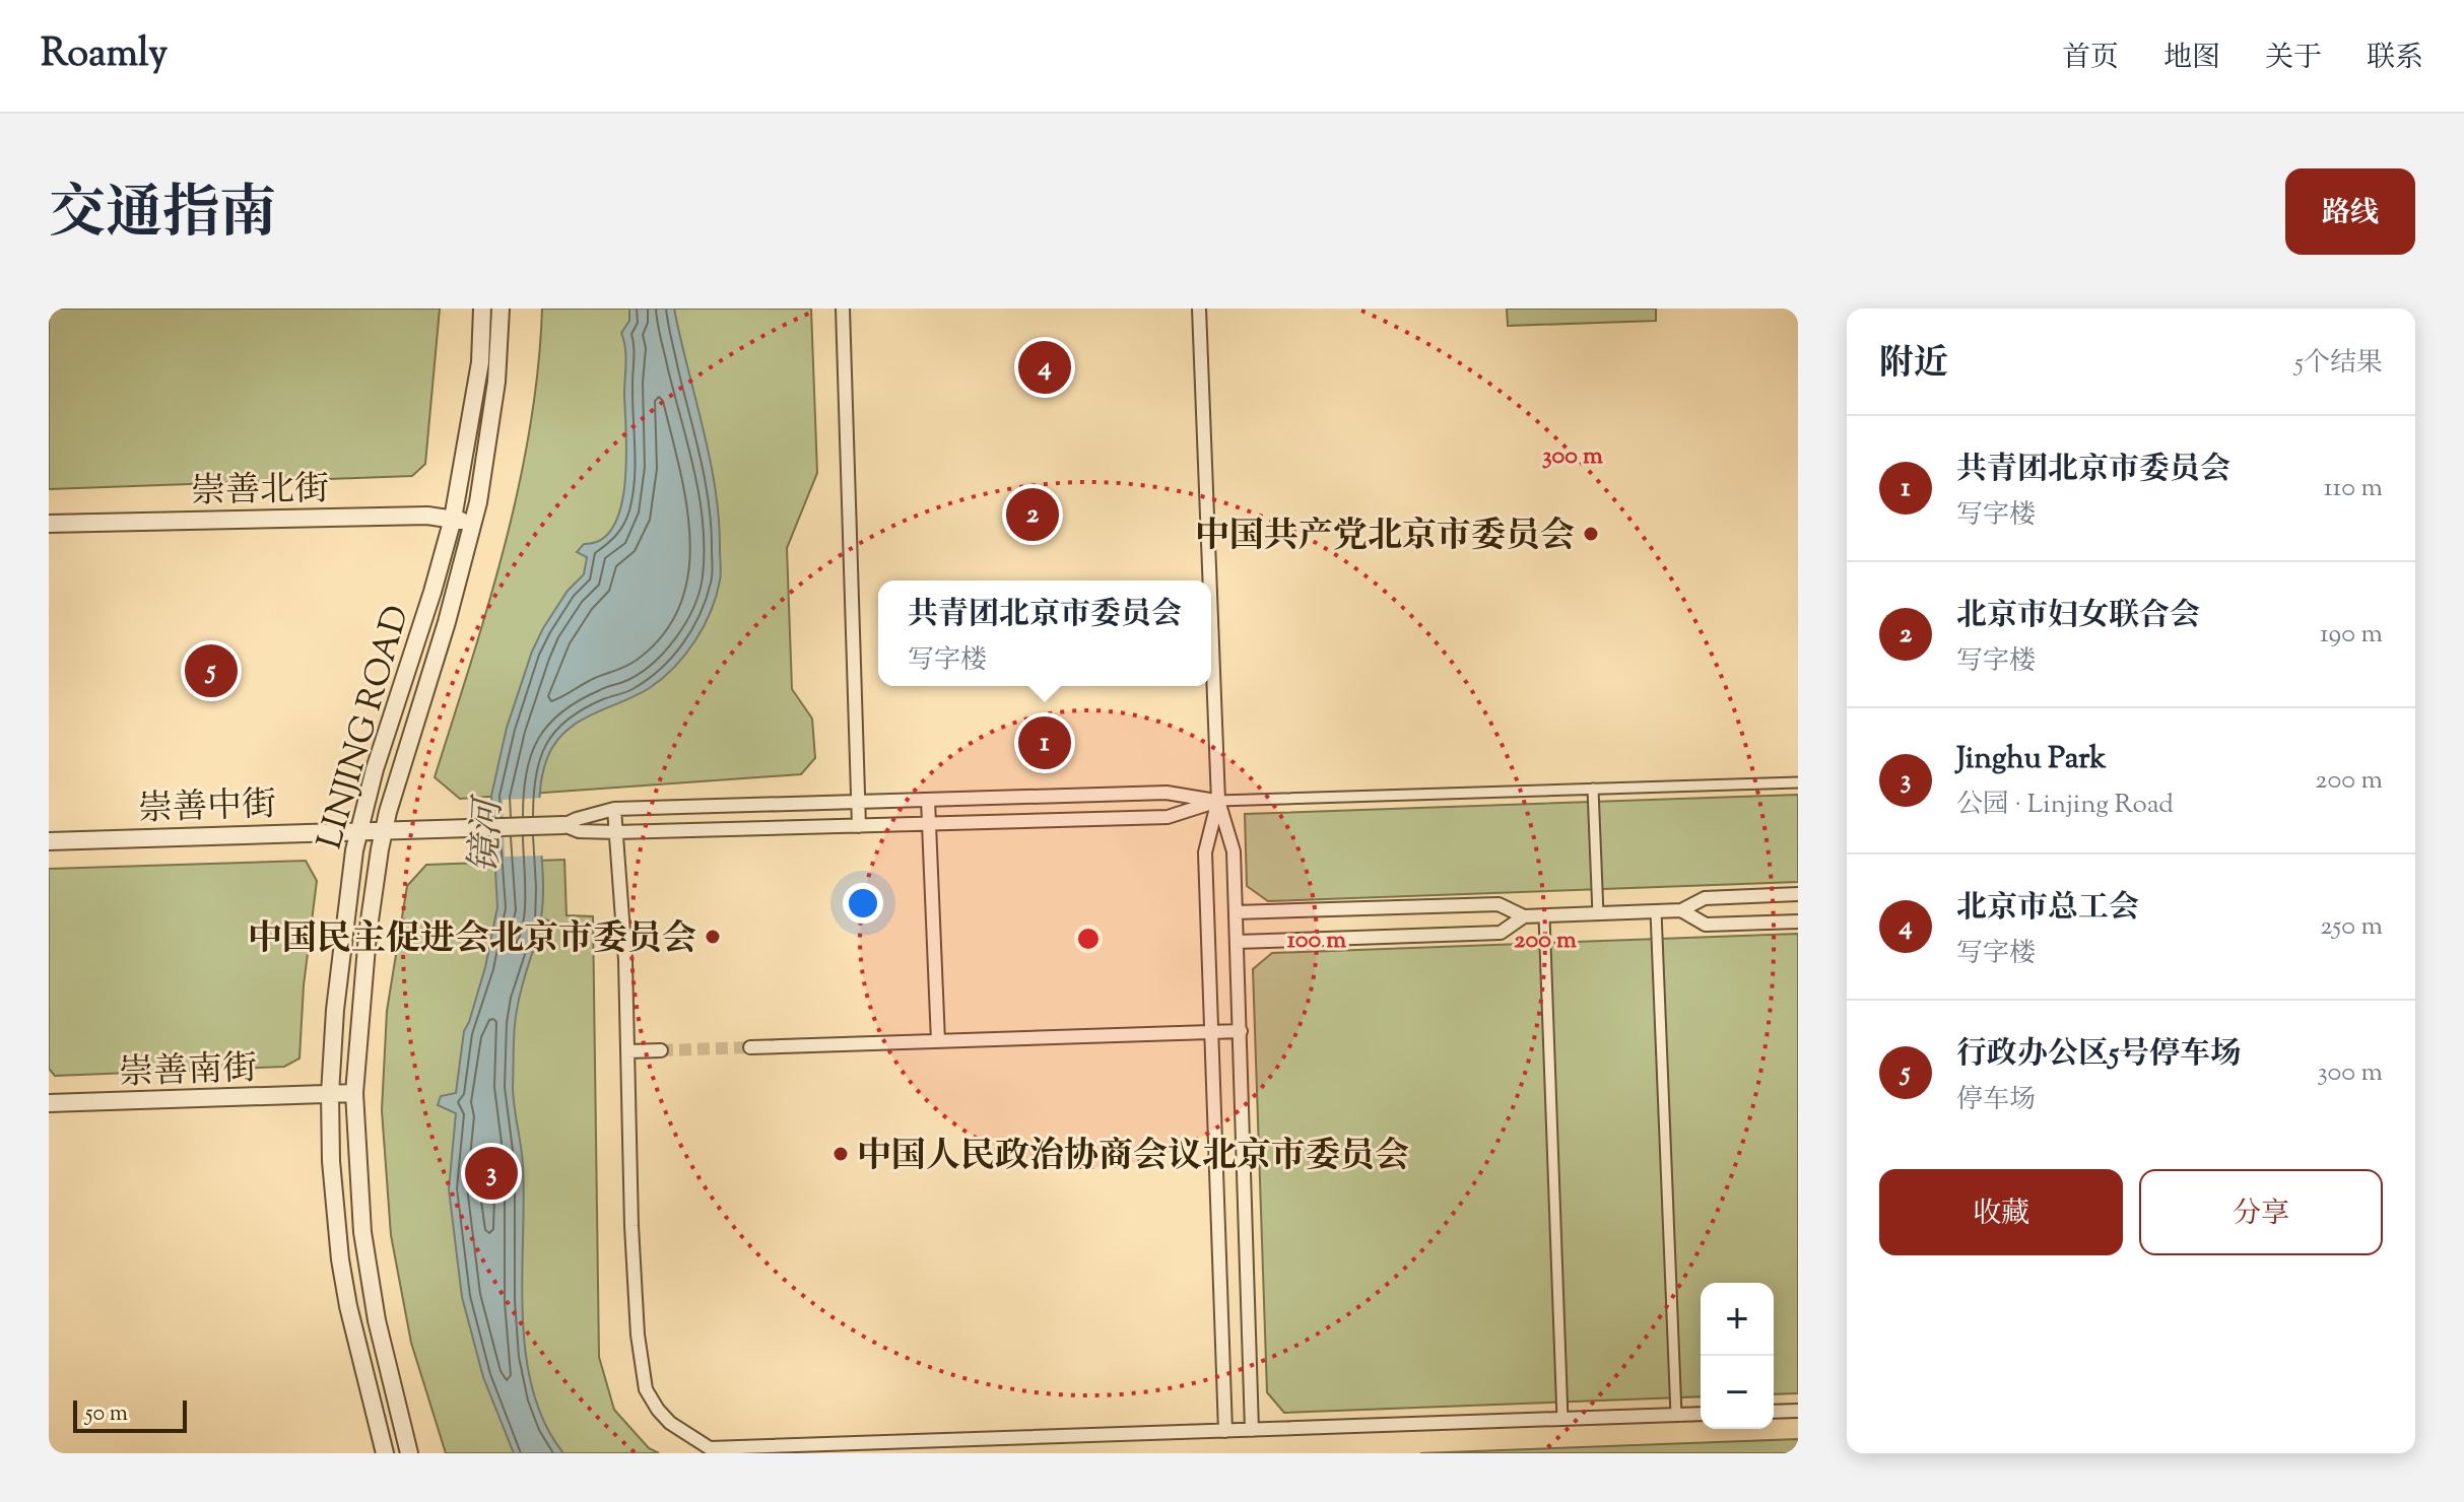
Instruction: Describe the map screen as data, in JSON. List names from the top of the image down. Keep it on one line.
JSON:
{"streets":{"street":["崇善北街","LINJING ROAD","崇善中街","崇善南街"]},"crossings":[["崇善北街","LINJING ROAD"],["LINJING ROAD","崇善中街"],["LINJING ROAD","崇善南街"]],"water":["镜河"],"places":["中国共产党北京市委员会","中国民主促进会北京市委员会","中国人民政治协商会议北京市委员会"],"scale_bar":"50 m","page":{"header":"Roamly","nav":["首页","地图","关于","联系"],"title":"交通指南","buttons":["路线",["收藏","分享"]],"heading":["附近","5个结果"],"pins":["4","2","5","1","3"],"list":[{"mark":"1","name":"共青团北京市委员会","note":"写字楼","value":"110 m"},{"mark":"2","name":"北京市妇女联合会","note":"写字楼","value":"190 m"},{"mark":"3","name":"Jinghu Park","note":"公园 · Linjing Road","value":"200 m"},{"mark":"4","name":"北京市总工会","note":"写字楼","value":"250 m"},{"mark":"5","name":"行政办公区5号停车场","note":"停车场","value":"300 m"}],"popup":["共青团北京市委员会","写字楼"],"map_buttons":["+","−"],"scale":"50 m"},"rings":["300 m","100 m","200 m"]}
